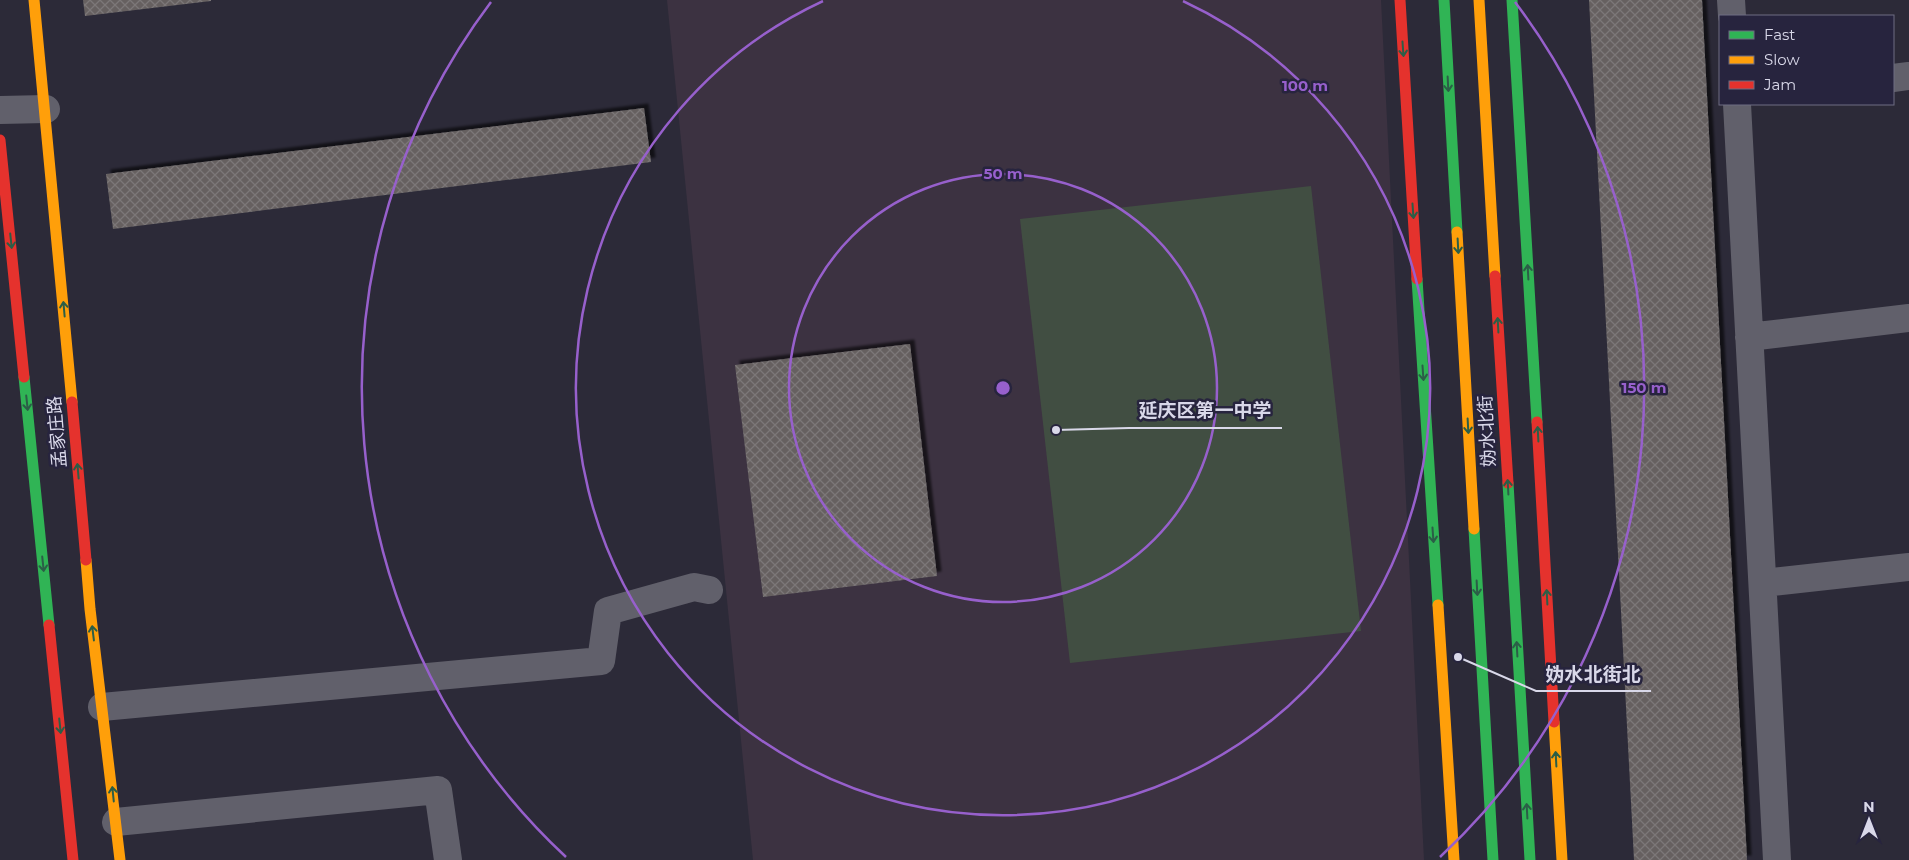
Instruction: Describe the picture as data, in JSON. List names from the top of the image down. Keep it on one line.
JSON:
{"streets":{"main road":["妫水北街","孟家庄路"]},"places":["延庆区第一中学","妫水北街北"],"legend":["Fast","Slow","Jam"],"north":"top","rings":["100 m","50 m","150 m"]}
